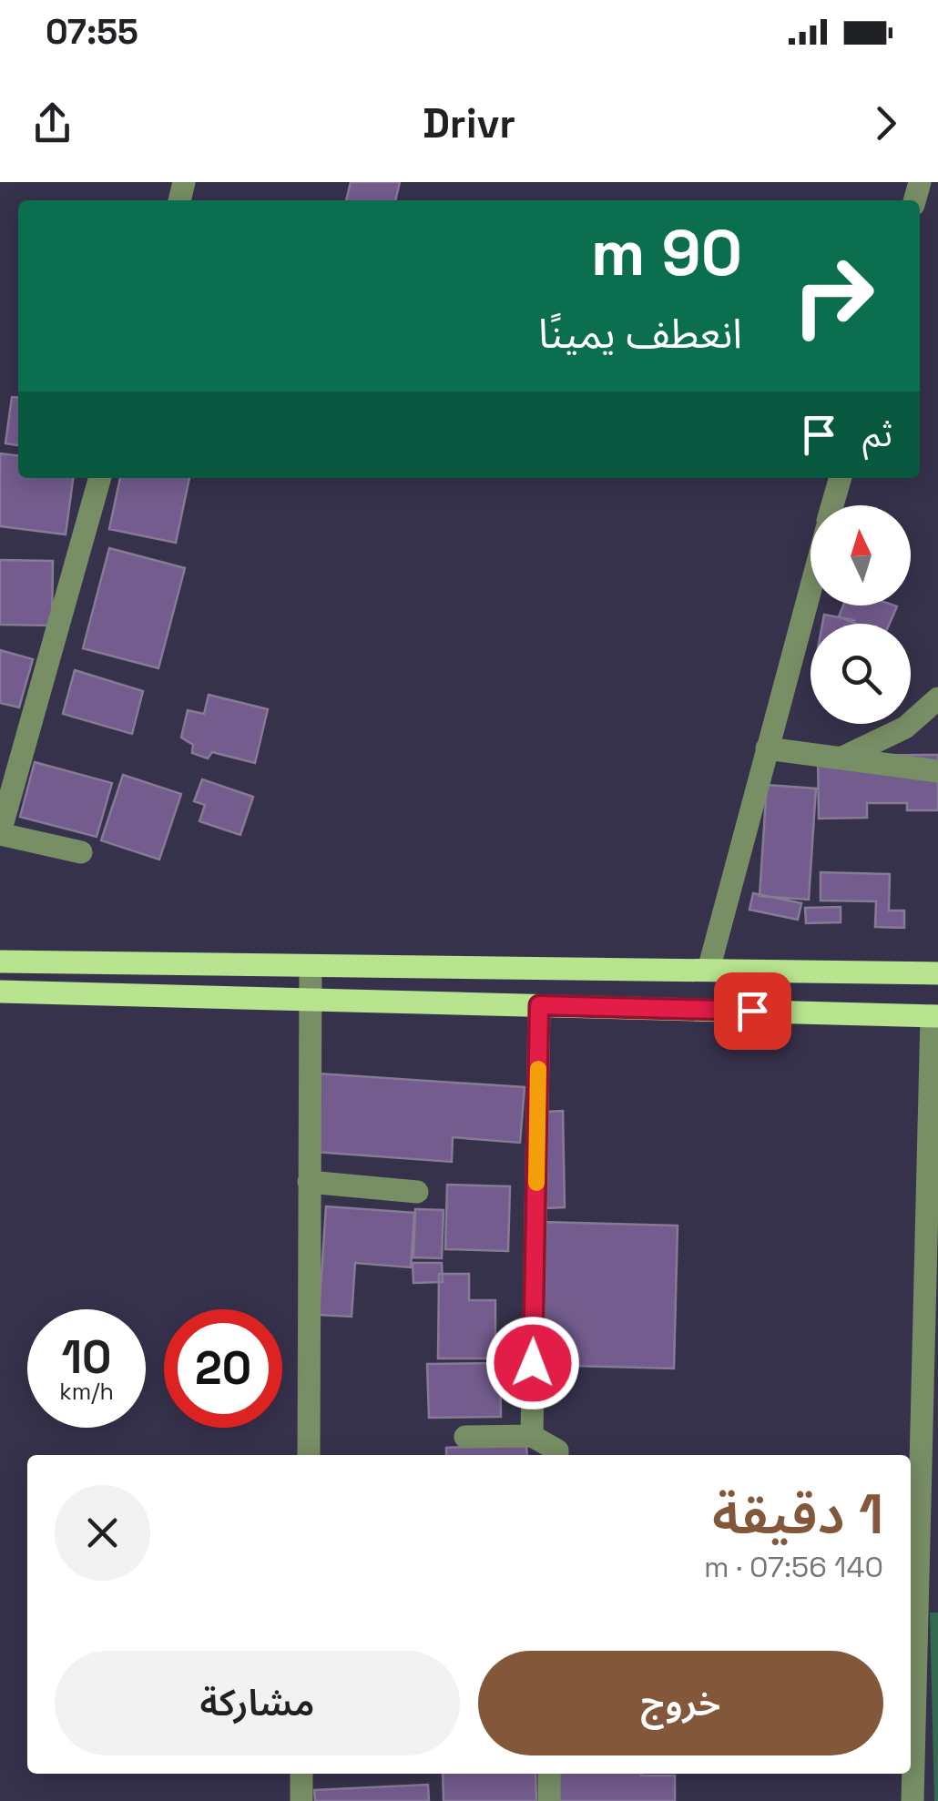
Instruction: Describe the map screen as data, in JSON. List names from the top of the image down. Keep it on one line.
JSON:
{"north":"top","page":{"status":"07:55","header":"Drivr","turn":["90 m","انعطف يمينًا"],"then":"ثم","speed":"10 km/h","limit":"20","heading":["1 دقيقة","140 m · 07:56"],"buttons":["خروج","مشاركة"]}}
